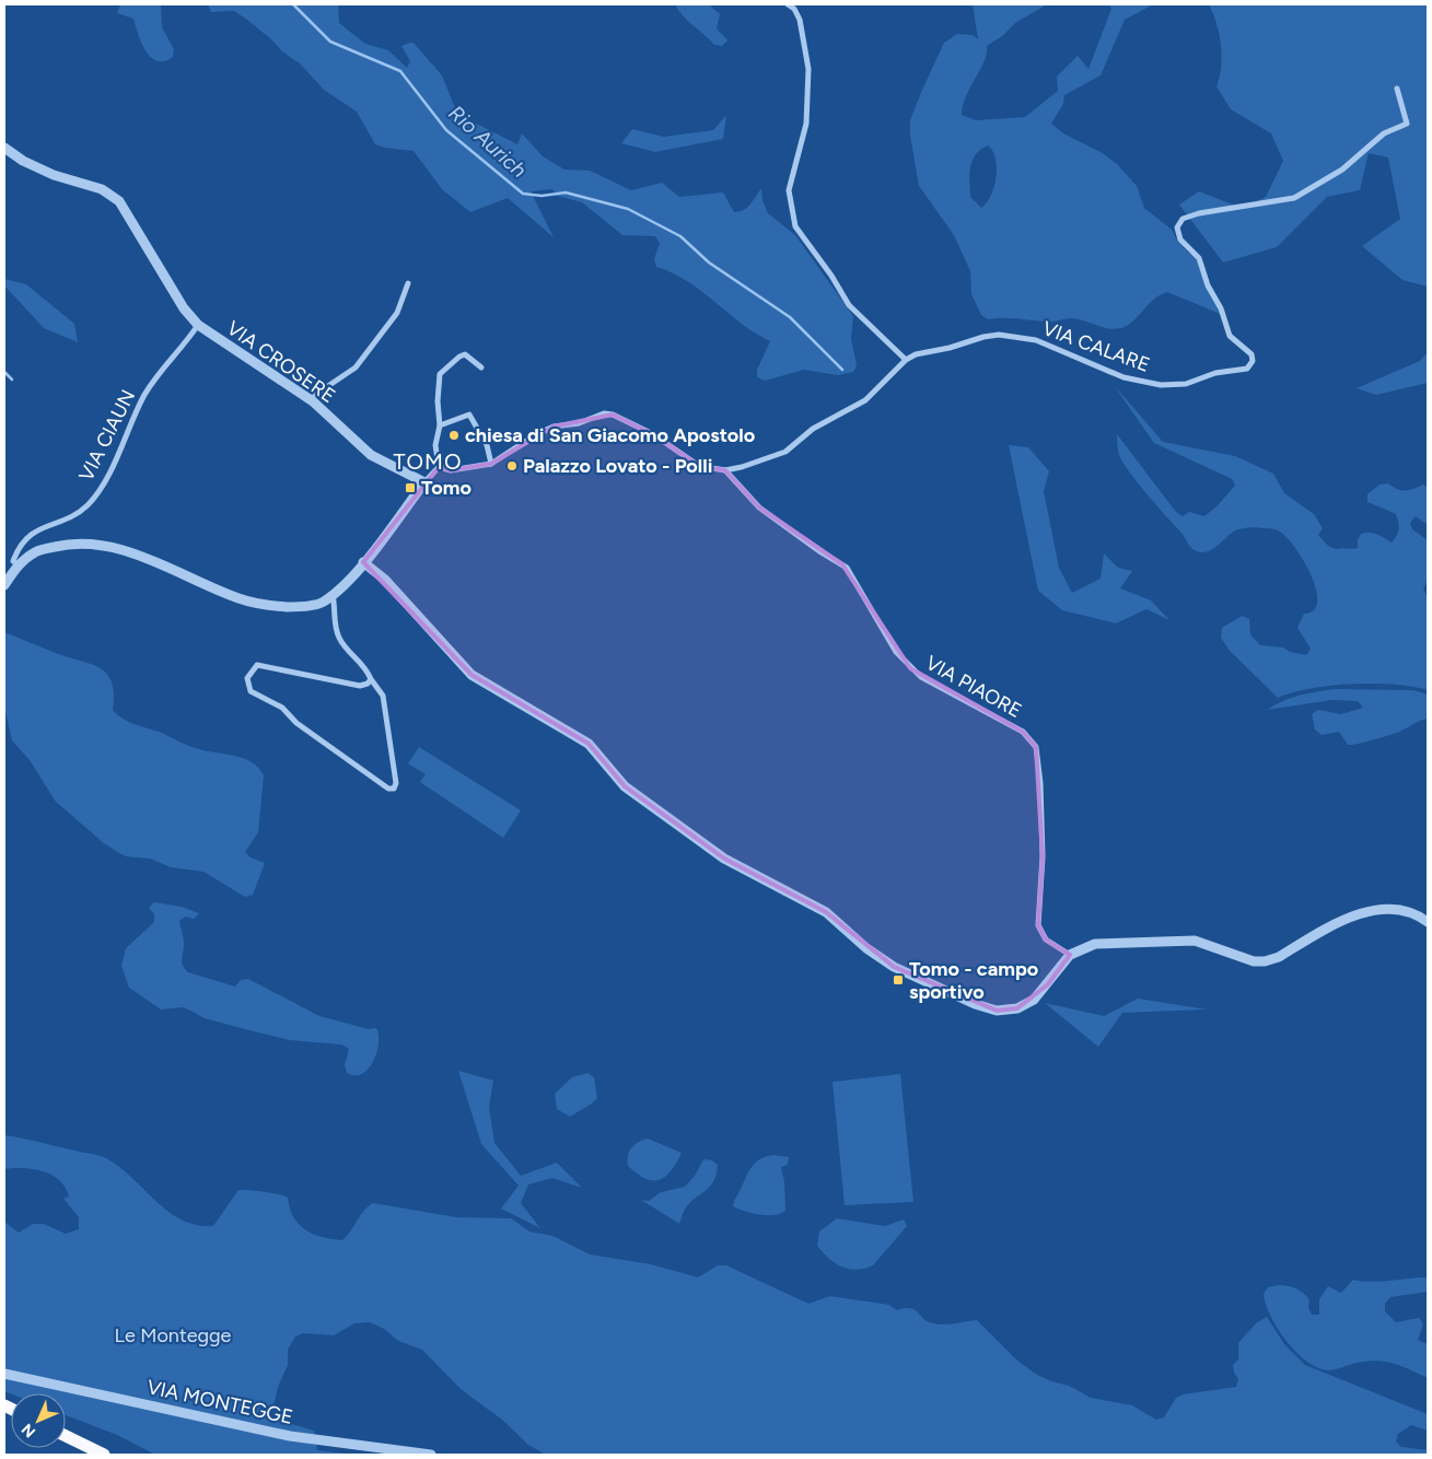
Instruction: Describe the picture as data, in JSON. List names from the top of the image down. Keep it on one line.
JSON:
{"streets":{"street":["VIA CALARE","VIA CROSERE","VIA CIAUN","VIA PIAORE","VIA MONTEGGE"]},"crossings":[["VIA CROSERE","VIA CIAUN"]],"districts":["TOMO"],"water":["Rio Aurich"],"parks":["Le Montegge"],"places":{"other":["chiesa di San Giacomo Apostolo","Palazzo Lovato - Polli"],"transit":["Tomo","Tomo - campo sportivo"]},"north":"bottom left"}
